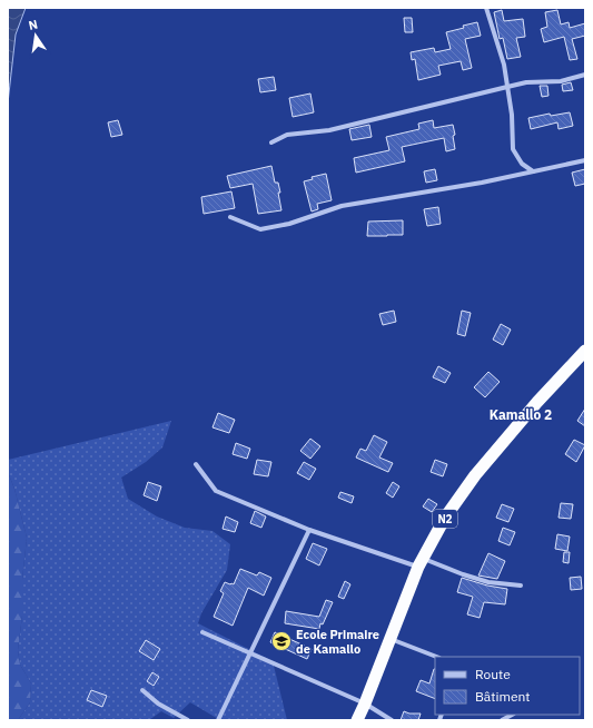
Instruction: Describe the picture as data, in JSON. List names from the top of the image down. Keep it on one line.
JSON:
{"streets":{"highway":["N2"]},"districts":["Kamallo 2"],"places":{"school or university":["Ecole Primaire de Kamallo"]},"legend":["Route","Bâtiment"],"north":"top"}
